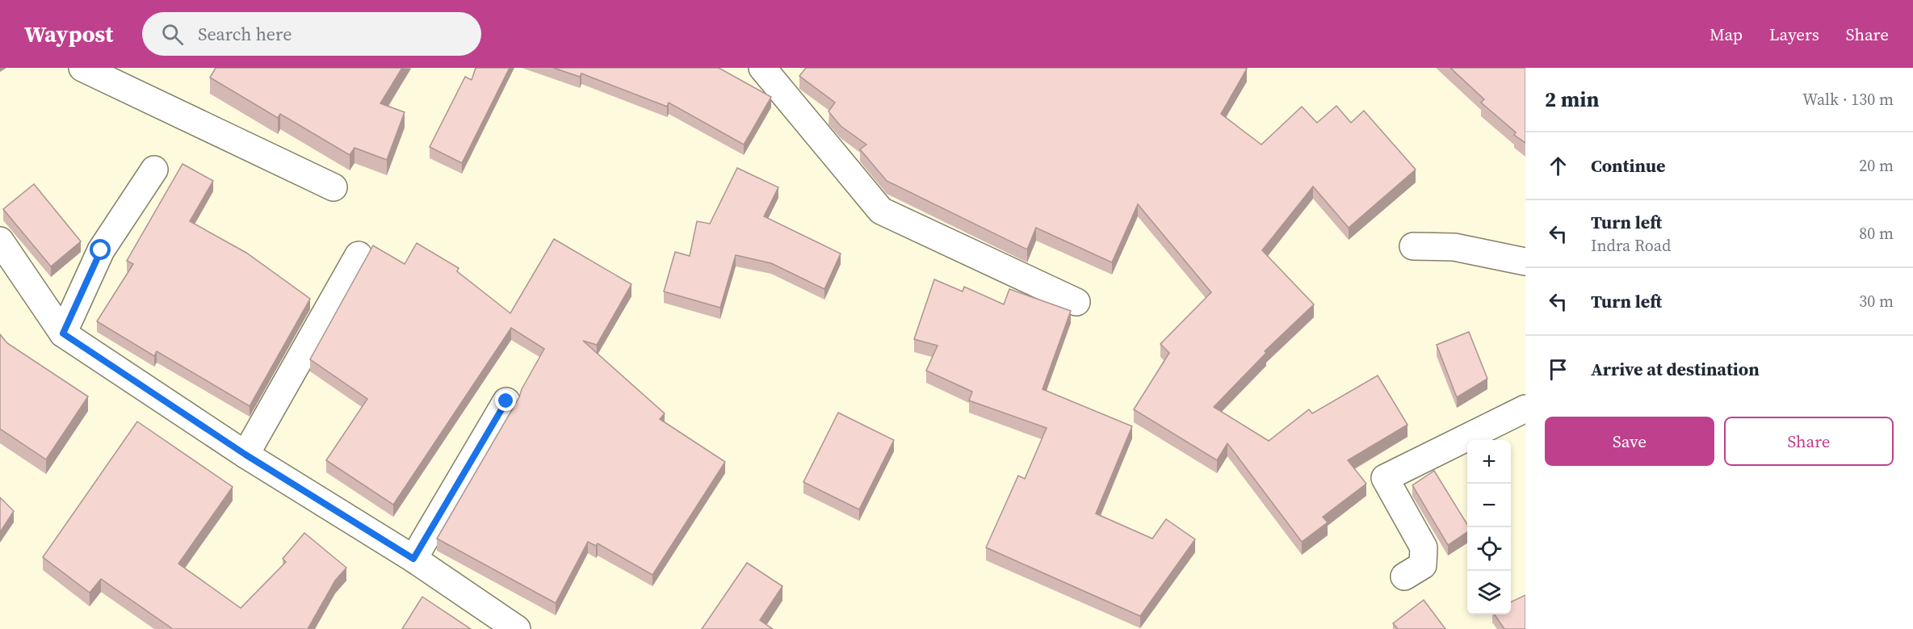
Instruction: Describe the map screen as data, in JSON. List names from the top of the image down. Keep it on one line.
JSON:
{"page":{"header":"Waypost","search":"Search here","nav":["Map","Layers","Share"],"heading":["2 min","Walk · 130 m"],"list":[["Continue","20 m"],["Turn left","Indra Road","80 m"],["Turn left","30 m"],"Arrive at destination"],"buttons":["Save","Share"],"map_buttons":["+","−"]}}
